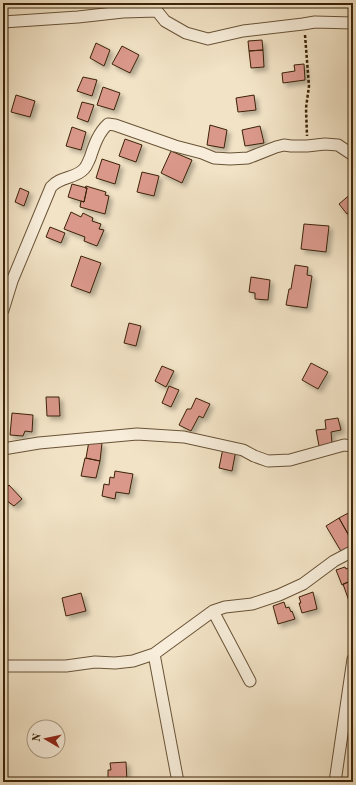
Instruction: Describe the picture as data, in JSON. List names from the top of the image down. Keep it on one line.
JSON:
{"north":"left"}
